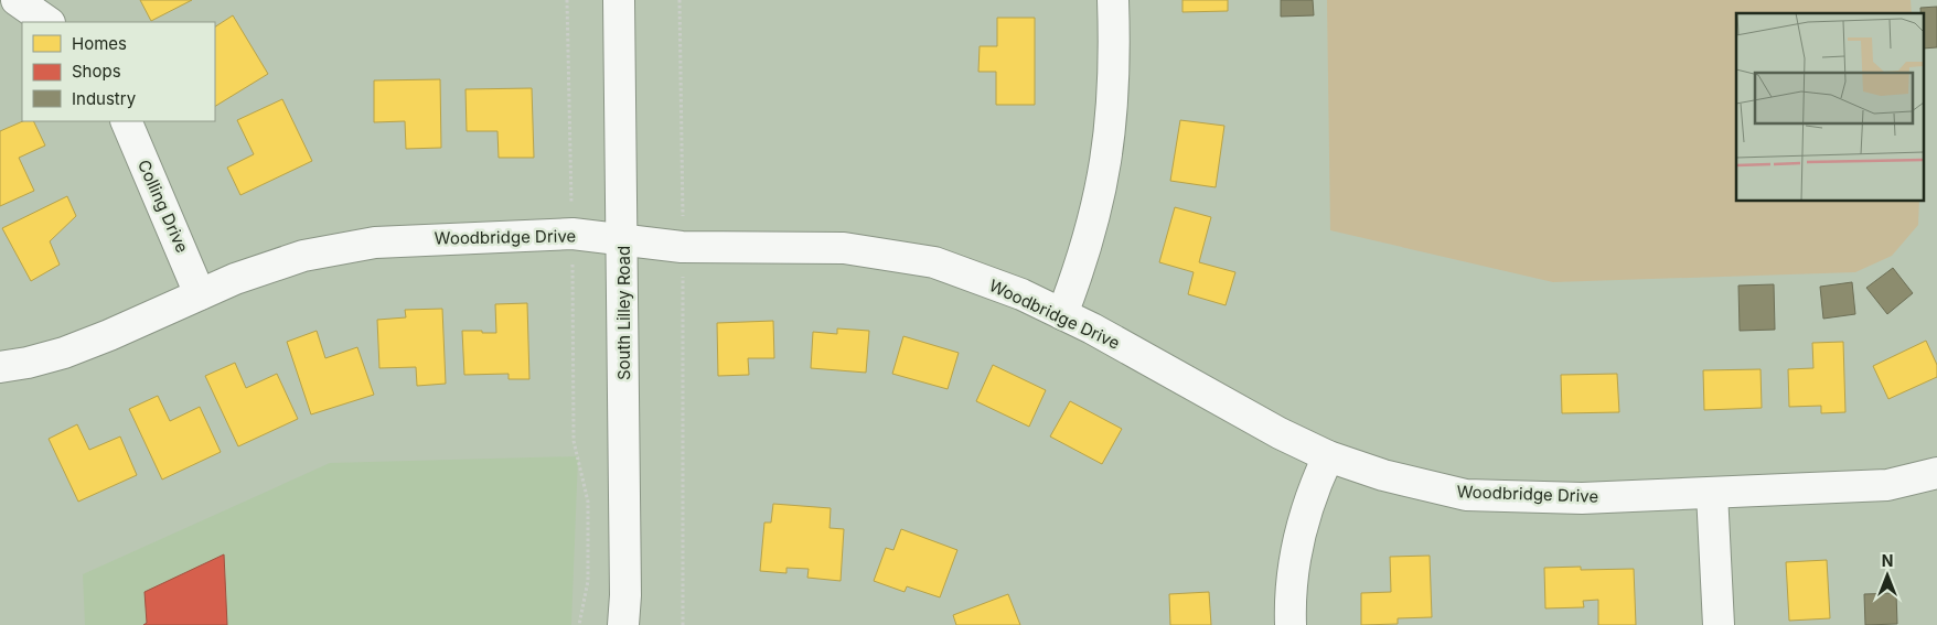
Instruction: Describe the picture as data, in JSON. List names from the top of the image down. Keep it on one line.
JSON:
{"streets":{"street":["Colling Drive","Woodbridge Drive","South Lilley Road"]},"crossings":[["Colling Drive","Woodbridge Drive"],["Woodbridge Drive","South Lilley Road"]],"legend":["Homes","Shops","Industry"],"north":"top"}
